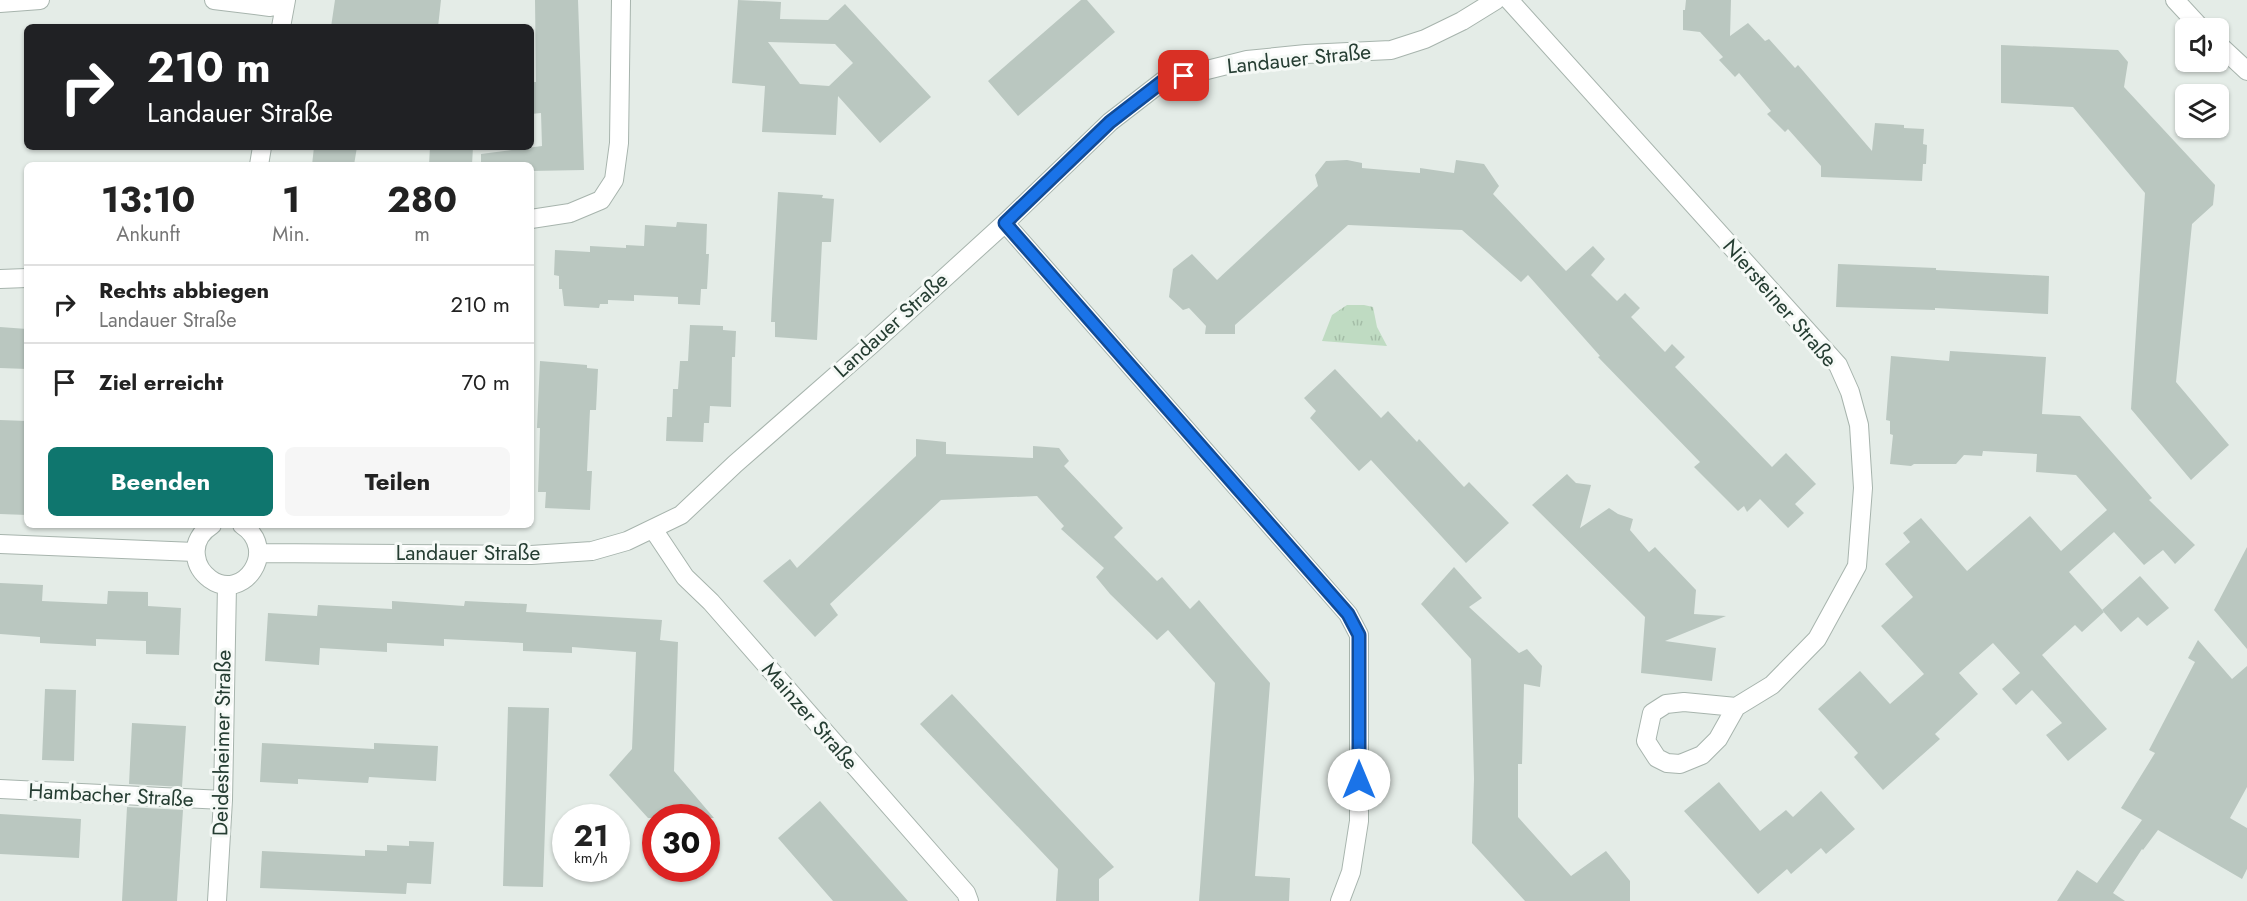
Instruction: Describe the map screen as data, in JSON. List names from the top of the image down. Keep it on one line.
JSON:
{"streets":{"street":["Landauer Straße","Niersteiner Straße","Mainzer Straße","Deidesheimer Straße","Hambacher Straße"]},"crossings":[["Landauer Straße","Mainzer Straße"],["Deidesheimer Straße","Hambacher Straße"]],"page":{"turn":["210 m","Landauer Straße"],"eta":["13:10","Ankunft","1","Min.","280","m"],"list":[{"name":"Rechts abbiegen","note":"Landauer Straße","value":"210 m"},{"name":"Ziel erreicht","value":"70 m"}],"buttons":["Beenden","Teilen"],"speed":"21 km/h","limit":"30"}}
